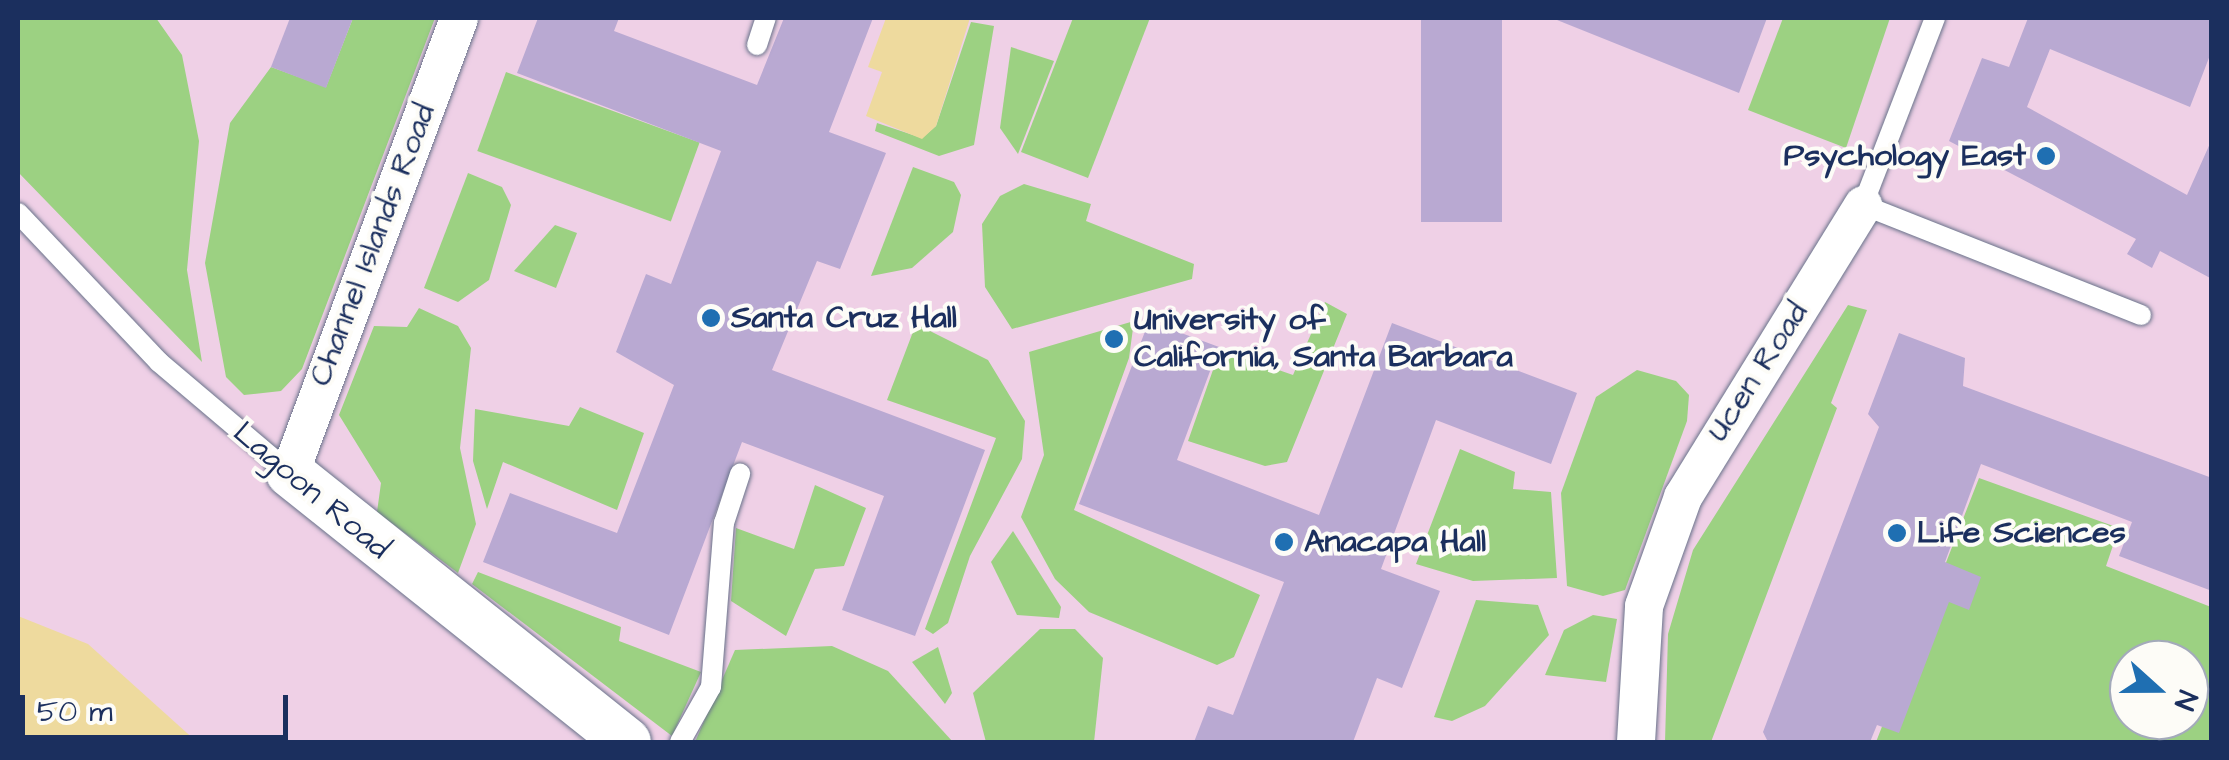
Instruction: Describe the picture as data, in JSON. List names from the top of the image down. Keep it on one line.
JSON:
{"streets":{"street":["Channel Islands Road","Ucen Road","Lagoon Road"]},"crossings":[["Channel Islands Road","Lagoon Road"]],"places":["Psychology East","Santa Cruz Hall","University of California, Santa Barbara","Life Sciences","Anacapa Hall"],"scale_bar":"50 m","north":"right"}
